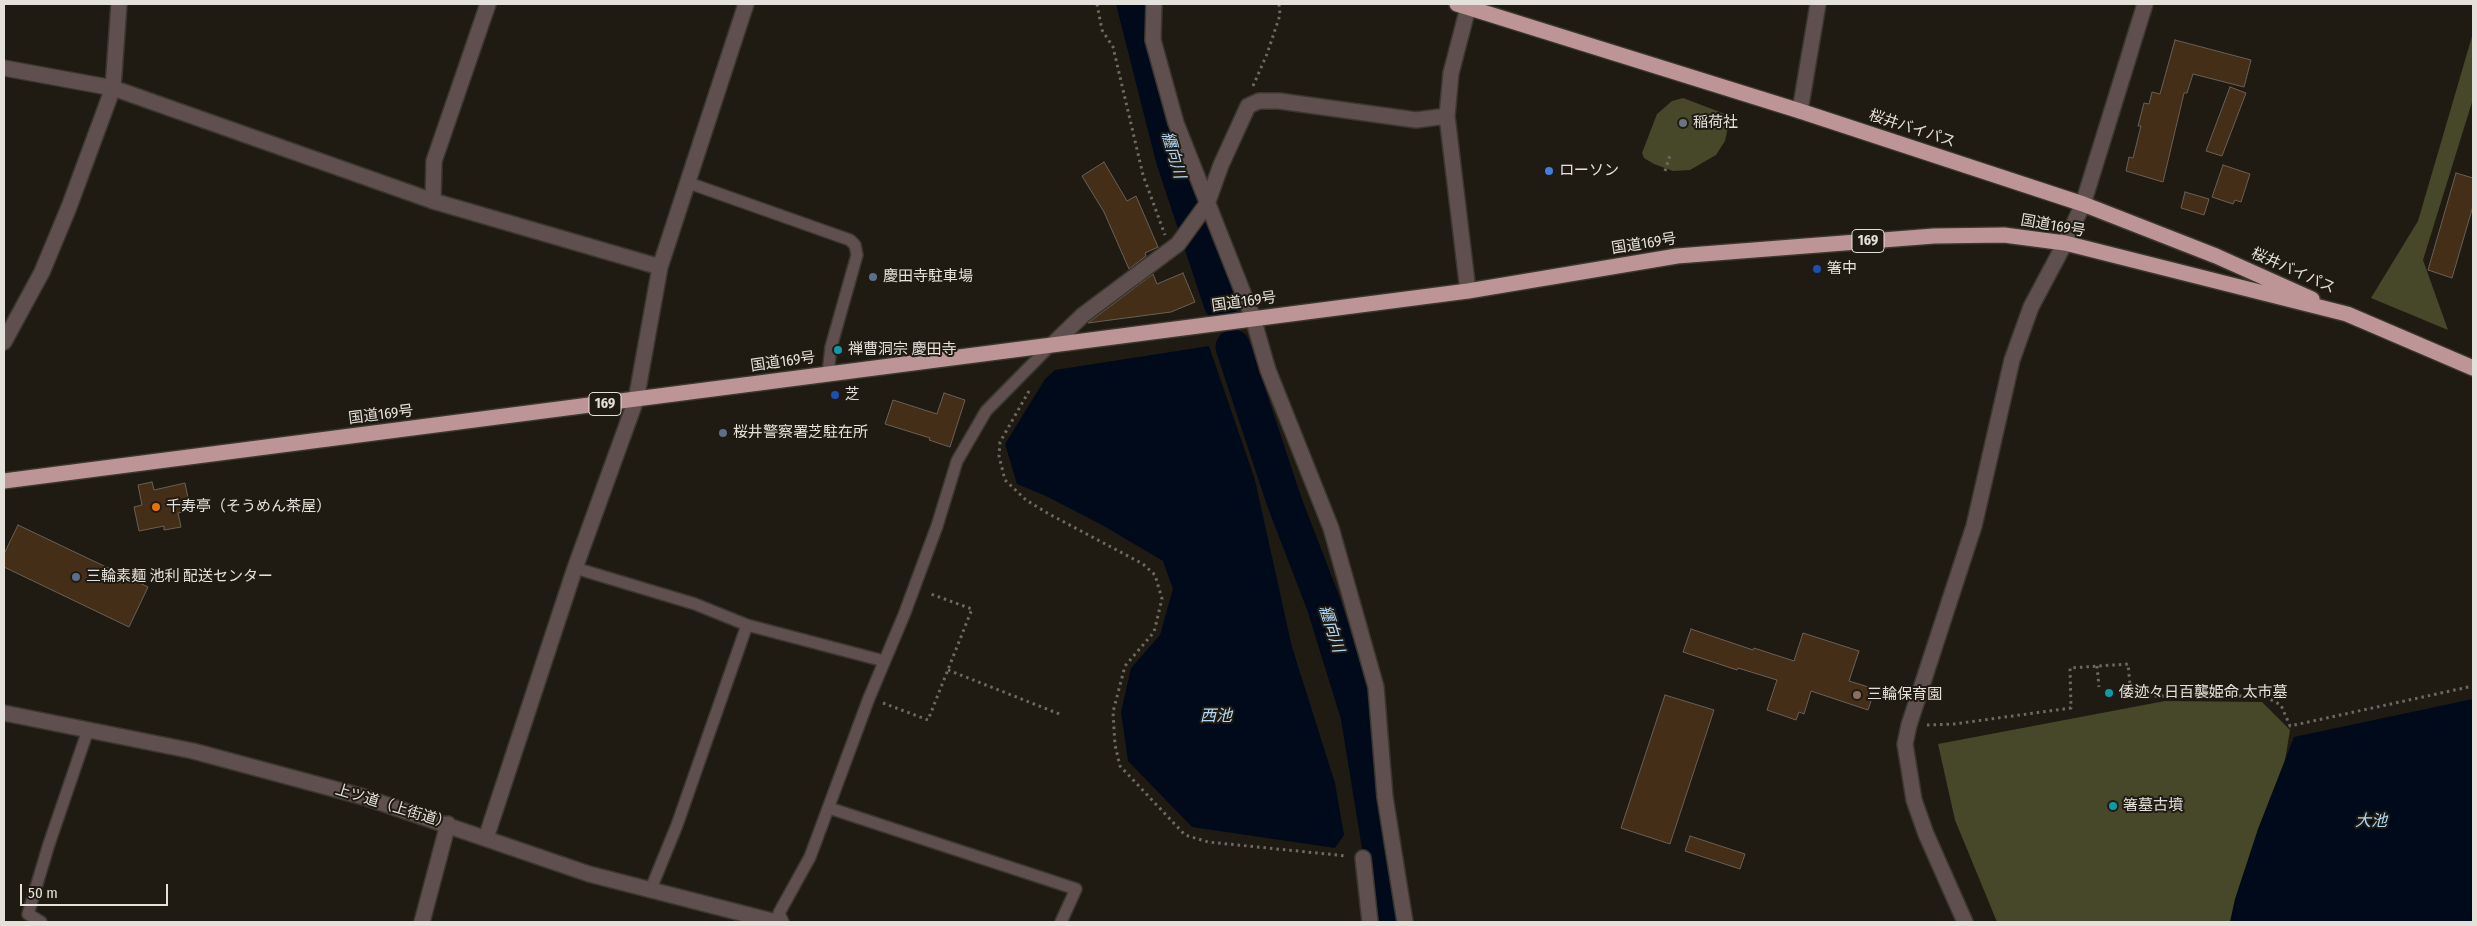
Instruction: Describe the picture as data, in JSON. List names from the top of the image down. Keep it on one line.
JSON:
{"streets":{"highway":["桜井バイパス","国道169号","169"],"street":["上ツ道（上街道）"]},"crossings":[["桜井バイパス","国道169号"]],"water":["纒向川","西池","大池"],"places":["稲荷社","ローソン","箸中","慶田寺駐車場","禅曹洞宗 慶田寺","芝","桜井警察署芝駐在所","千寿亭（そうめん茶屋）","三輪素麺 池利 配送センター","倭迹々日百襲姫命 太市墓","三輪保育園","箸墓古墳"],"scale_bar":"50 m"}
